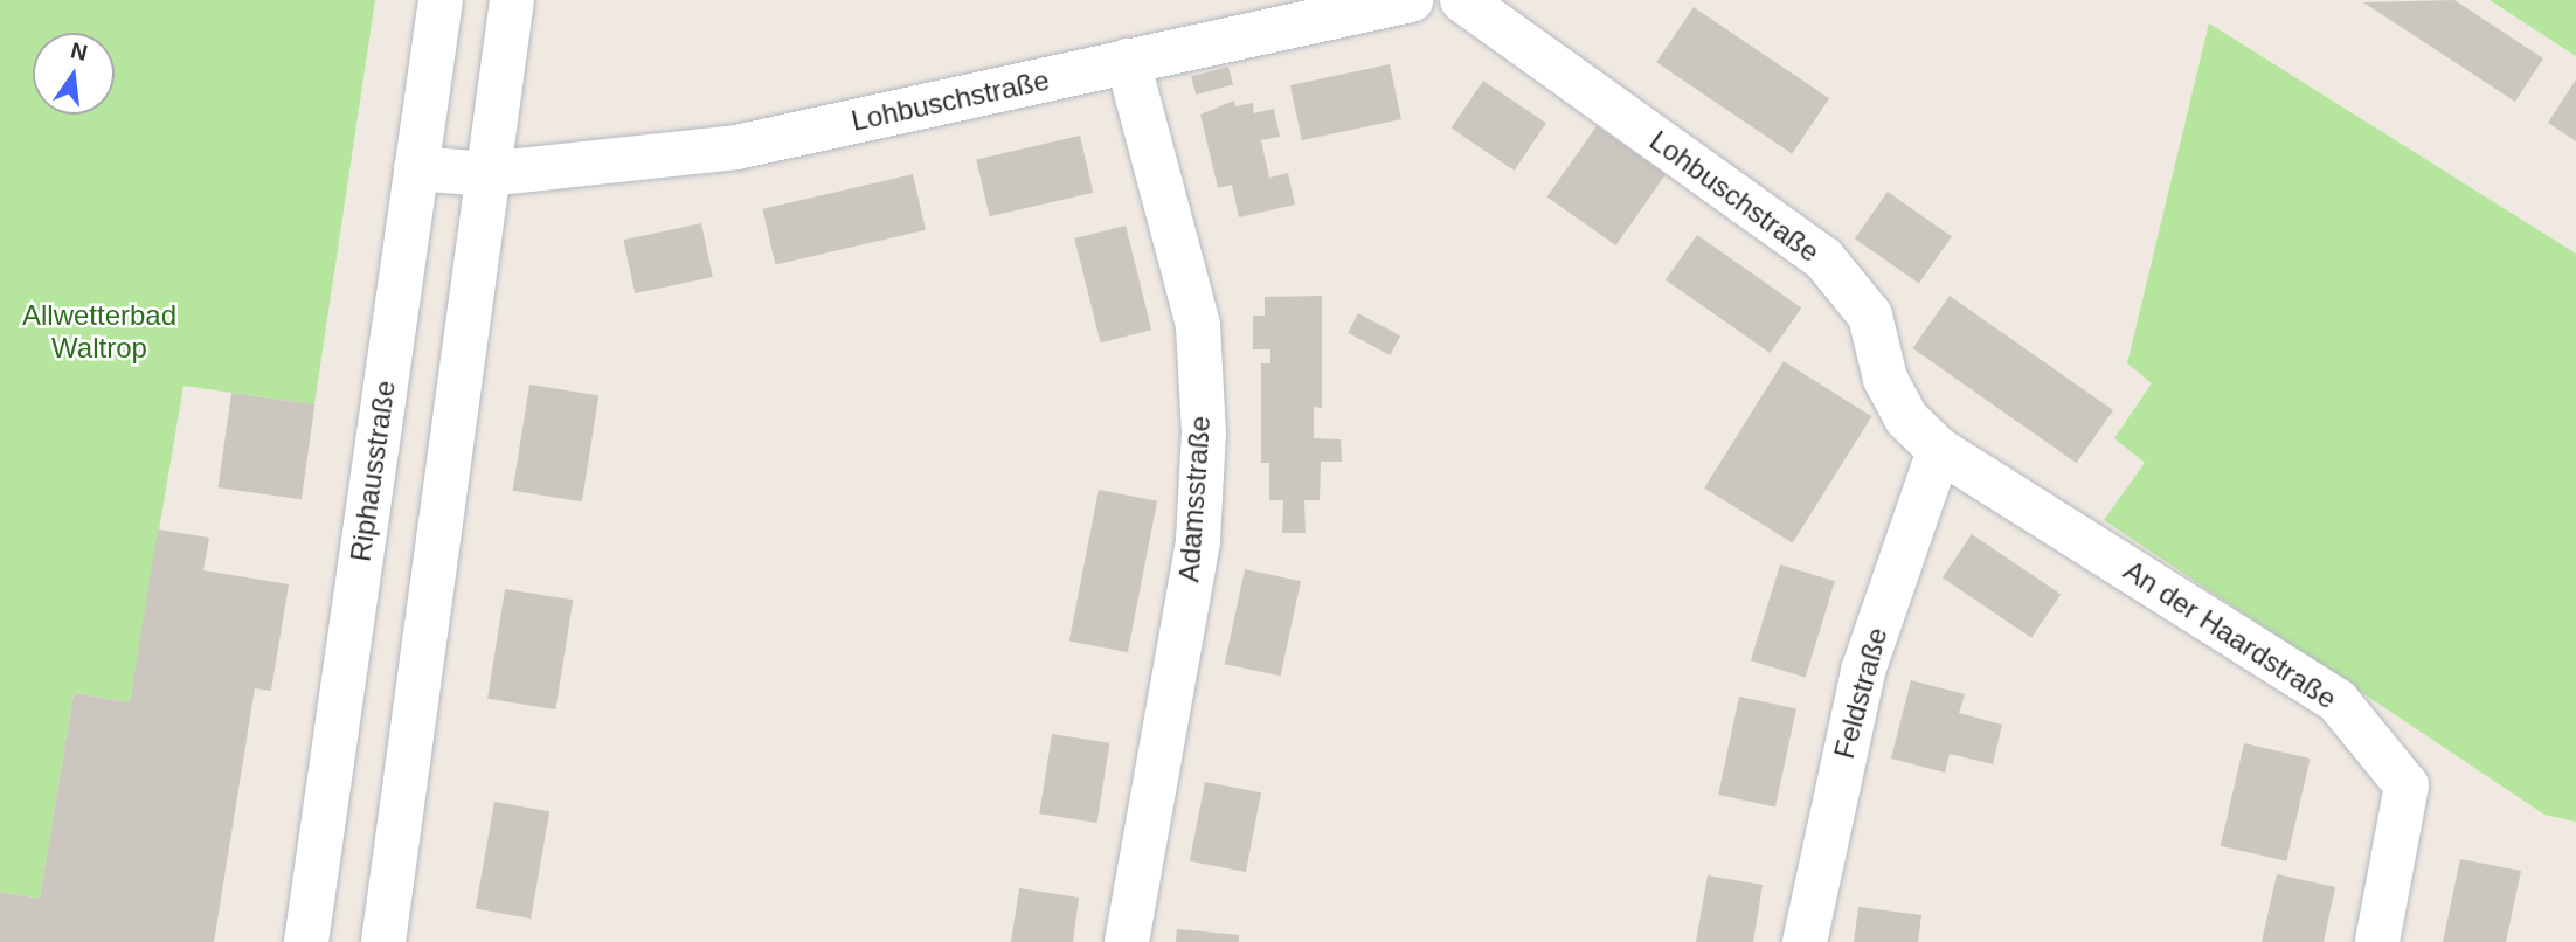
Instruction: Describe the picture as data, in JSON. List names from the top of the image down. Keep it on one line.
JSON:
{"streets":{"street":["Lohbuschstraße","Riphausstraße","Adamsstraße","An der Haardstraße","Feldstraße"]},"crossings":[["Lohbuschstraße","Riphausstraße"],["Lohbuschstraße","Adamsstraße"],["Lohbuschstraße","An der Haardstraße"],["Lohbuschstraße","Feldstraße"],["An der Haardstraße","Feldstraße"]],"parks":["Allwetterbad Waltrop"],"north":"top"}
